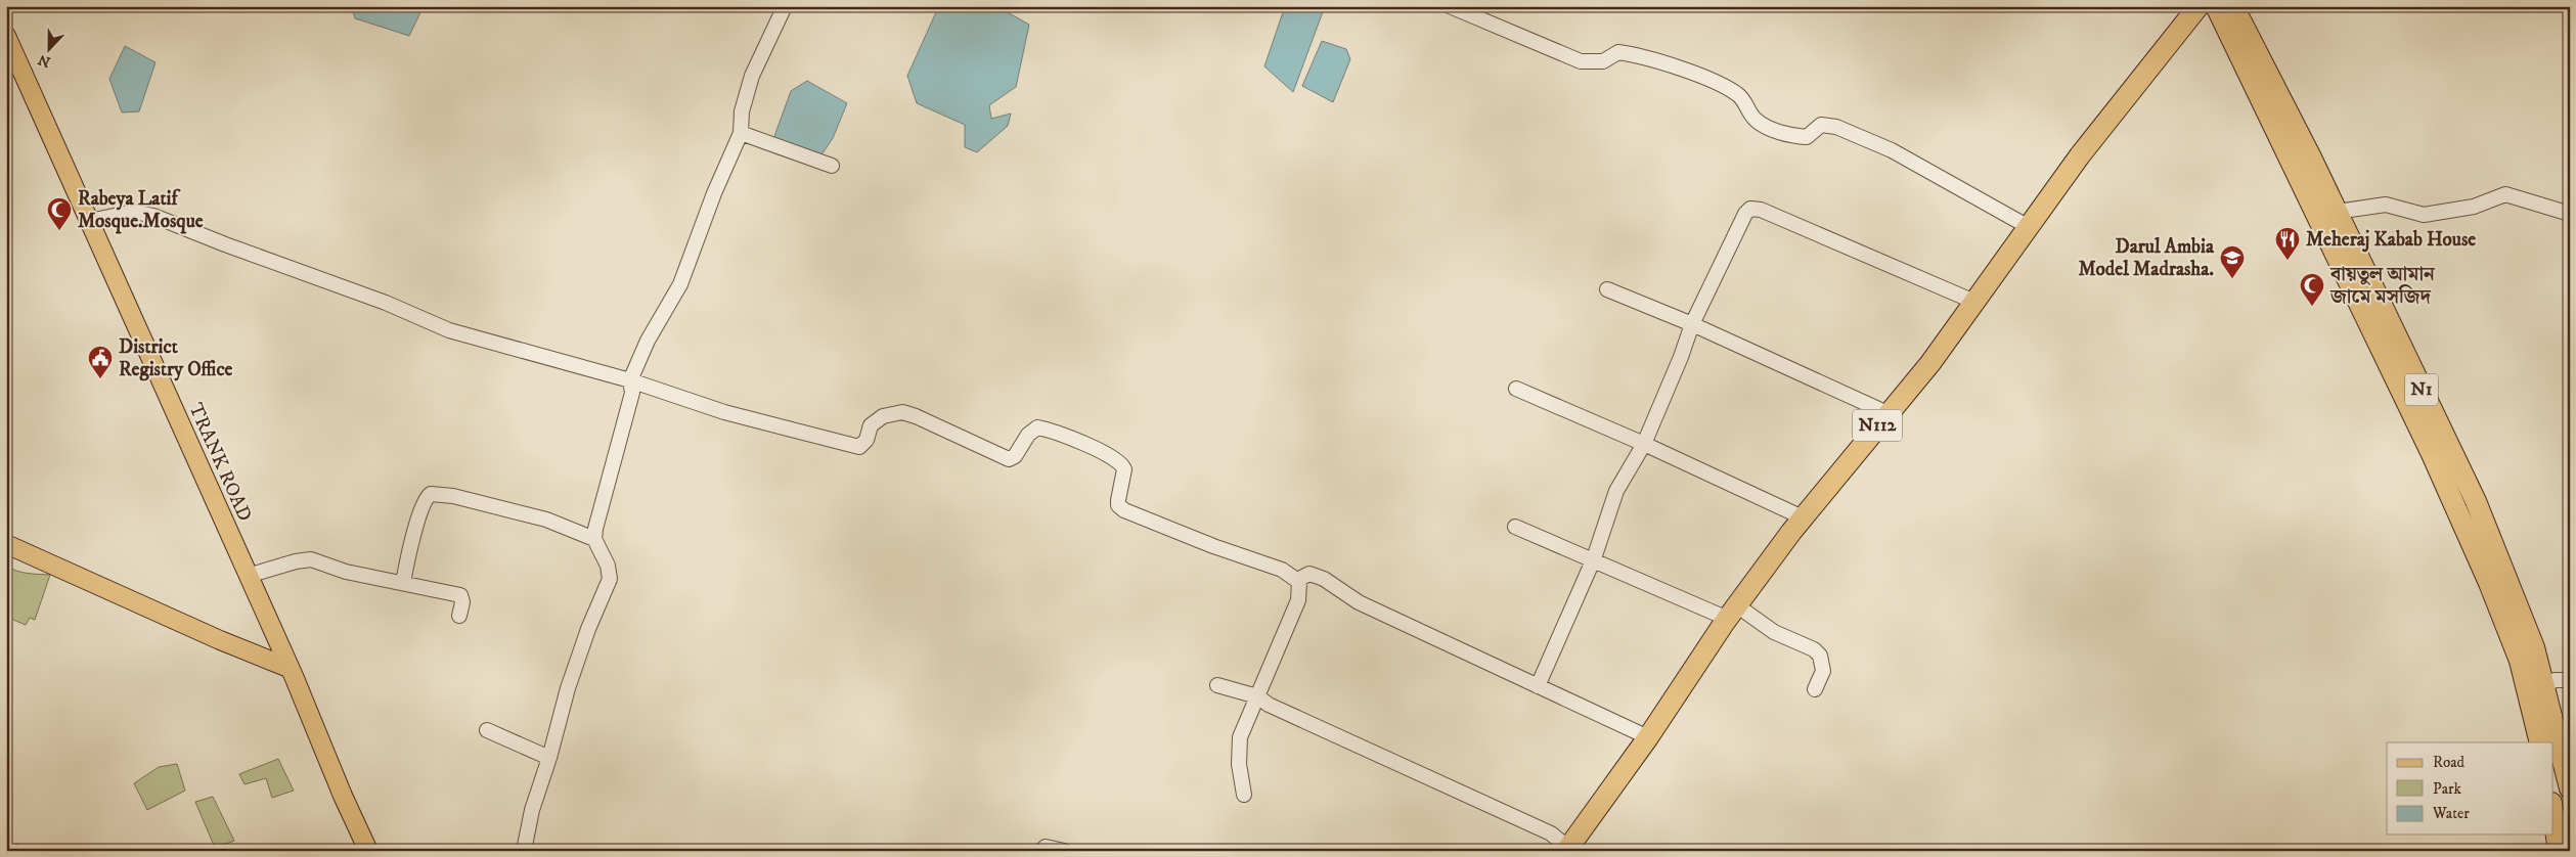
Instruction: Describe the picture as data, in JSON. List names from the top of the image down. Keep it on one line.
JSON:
{"streets":{"highway":["N1","N112"],"main road":["TRANK ROAD"]},"places":{"mosque":["Rabeya Latif Mosque.Mosque","বায়তুল আমান জামে মসজিদ"],"restaurant":["Meheraj Kabab House"],"school or university":["Darul Ambia Model Madrasha."],"public building":["District Registry Office"]},"legend":["Road","Park","Water"],"north":"bottom"}
